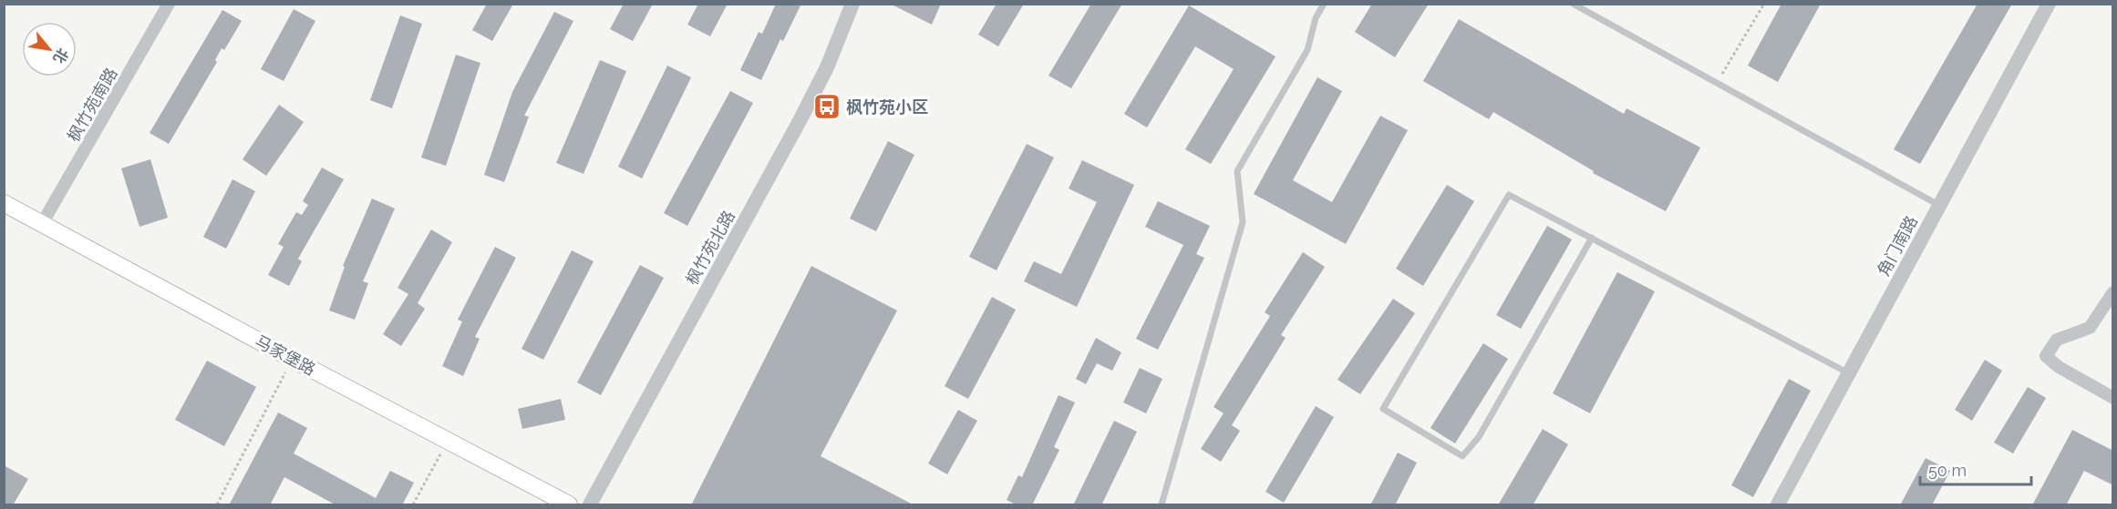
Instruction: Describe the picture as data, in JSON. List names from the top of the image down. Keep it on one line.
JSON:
{"streets":{"main road":["马家堡路"],"street":["枫竹苑南路","角门南路","枫竹苑北路"]},"crossings":[["枫竹苑南路","马家堡路"]],"places":{"bus stop":["枫竹苑小区"]},"scale_bar":"50 m","north":"bottom right"}
